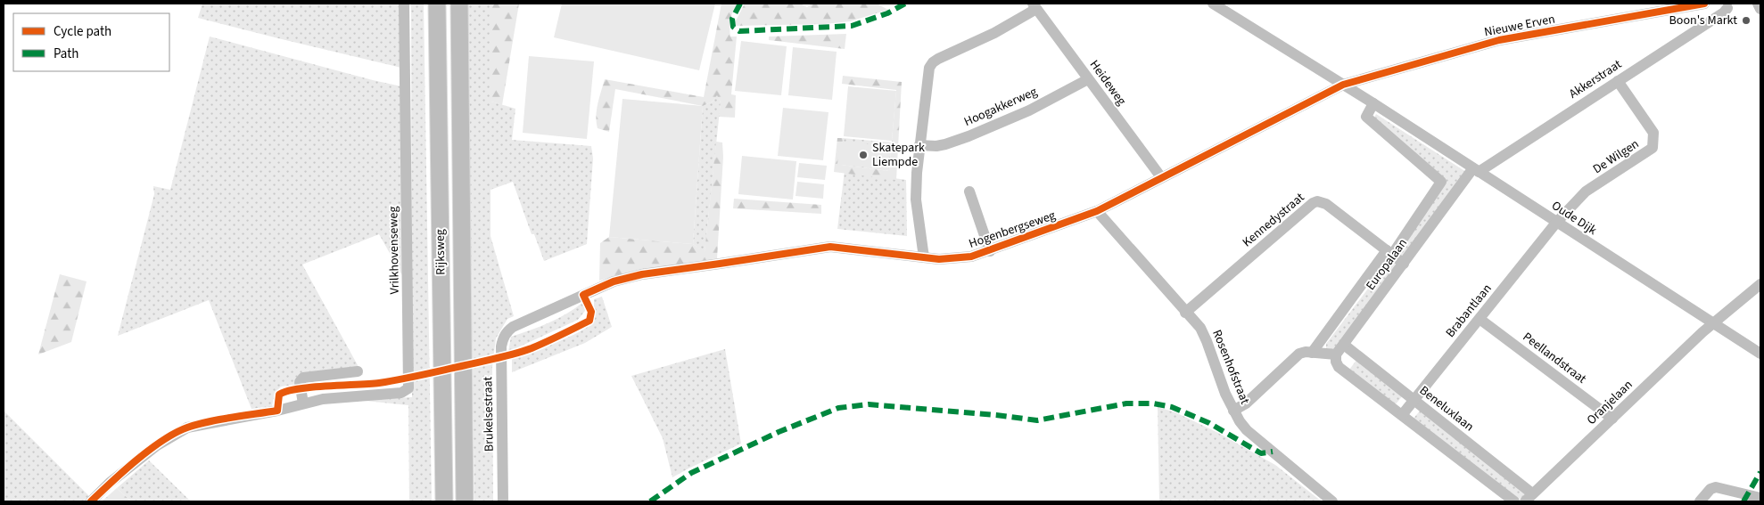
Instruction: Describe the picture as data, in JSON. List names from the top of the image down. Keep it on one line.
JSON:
{"streets":{"highway":["Rijksweg"],"street":["Nieuwe Erven","Akkerstraat","Heideweg","Hoogakkerweg","De Wilgen","Oude Dijk","Kennedystraat","Hogenbergseweg","Vrilkhovenseweg","Europalaan","Brabantlaan","Peellandstraat","Rosenhofstraat","Oranjelaan","Beneluxlaan","Brukelsestraat"]},"crossings":[["Nieuwe Erven","Oude Dijk"],["Nieuwe Erven","Hogenbergseweg"],["Akkerstraat","De Wilgen"],["Akkerstraat","Oude Dijk"],["Akkerstraat","Europalaan"],["Heideweg","Hoogakkerweg"],["Heideweg","Hogenbergseweg"],["De Wilgen","Oude Dijk"],["De Wilgen","Brabantlaan"],["Oude Dijk","Hogenbergseweg"],["Oude Dijk","Europalaan"],["Oude Dijk","Brabantlaan"],["Oude Dijk","Oranjelaan"],["Kennedystraat","Europalaan"],["Kennedystraat","Rosenhofstraat"],["Hogenbergseweg","Rosenhofstraat"],["Hogenbergseweg","Brukelsestraat"],["Europalaan","Beneluxlaan"],["Brabantlaan","Peellandstraat"],["Brabantlaan","Beneluxlaan"],["Peellandstraat","Oranjelaan"],["Oranjelaan","Beneluxlaan"]],"places":["Boon's Markt","Skatepark Liempde"],"legend":["Cycle path","Path"]}
